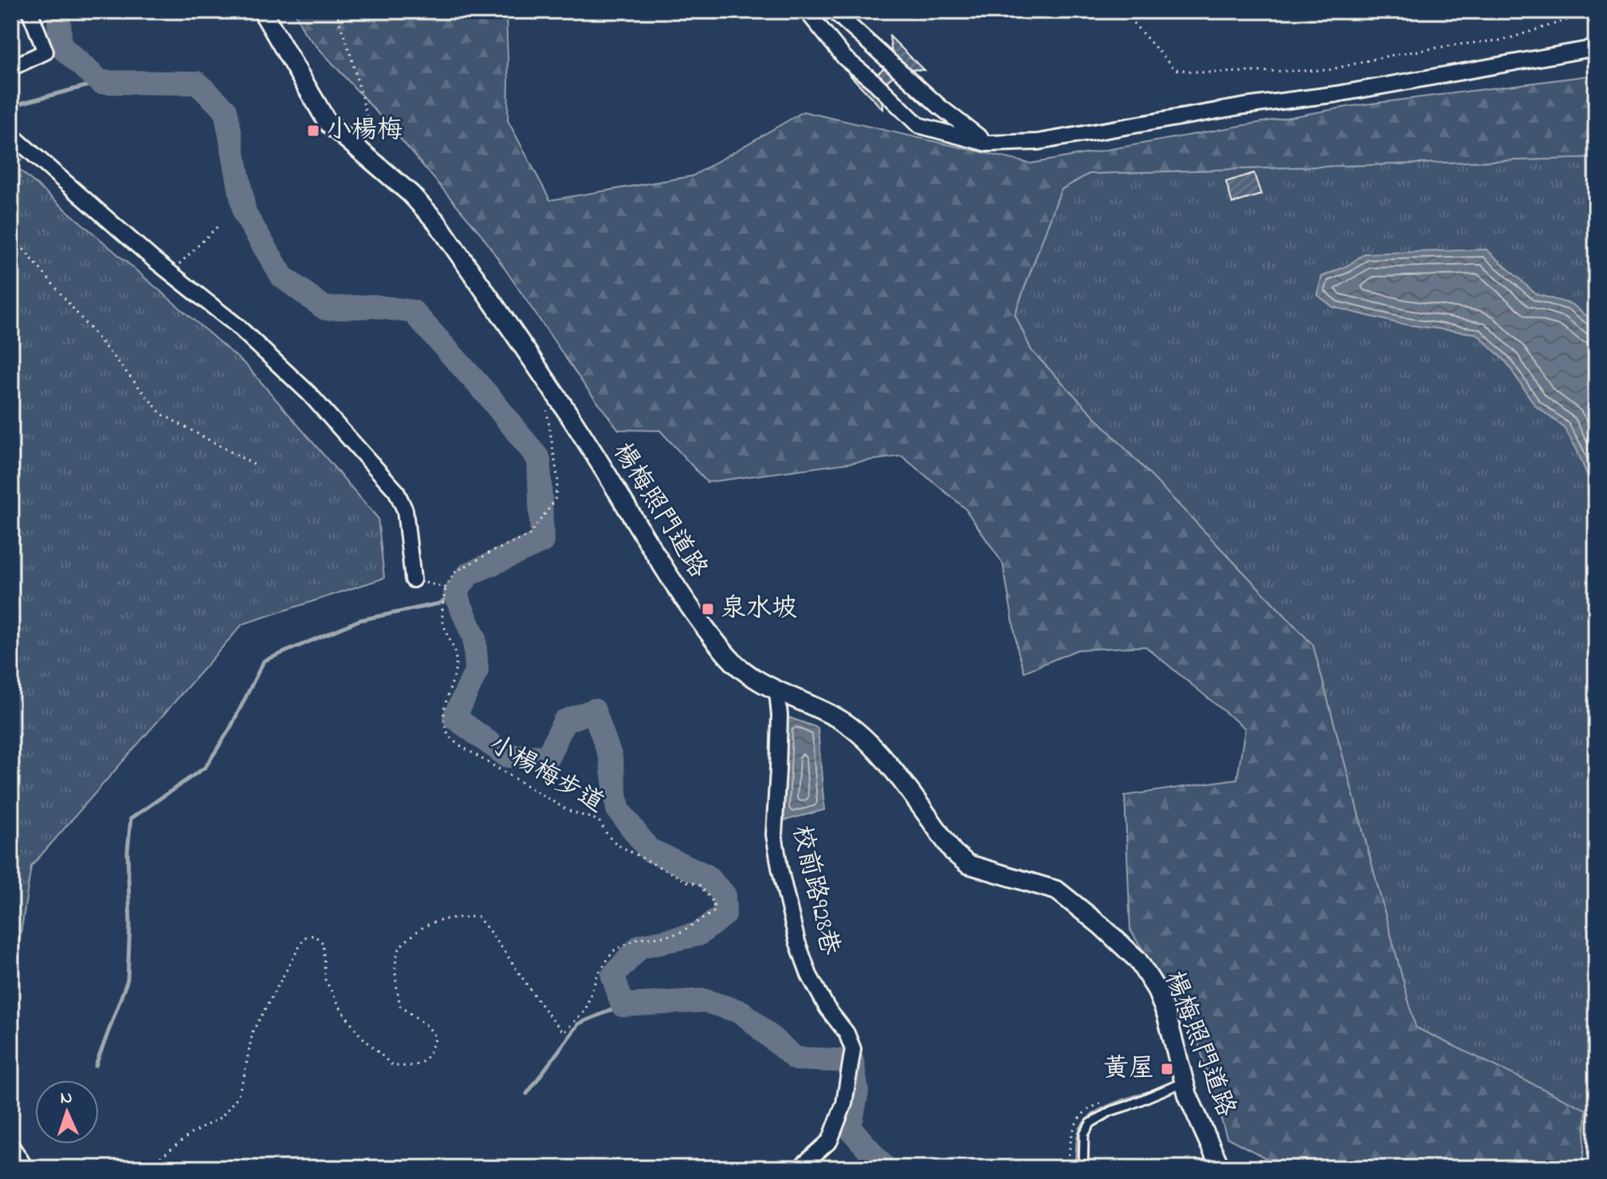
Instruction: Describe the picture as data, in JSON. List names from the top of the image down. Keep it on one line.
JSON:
{"streets":{"street":["楊梅照門道路","校前路928巷"],"path":["小楊梅步道"]},"crossings":[["楊梅照門道路","校前路928巷"]],"places":{"transit":["小楊梅","泉水坡","黃屋"]},"north":"top"}
